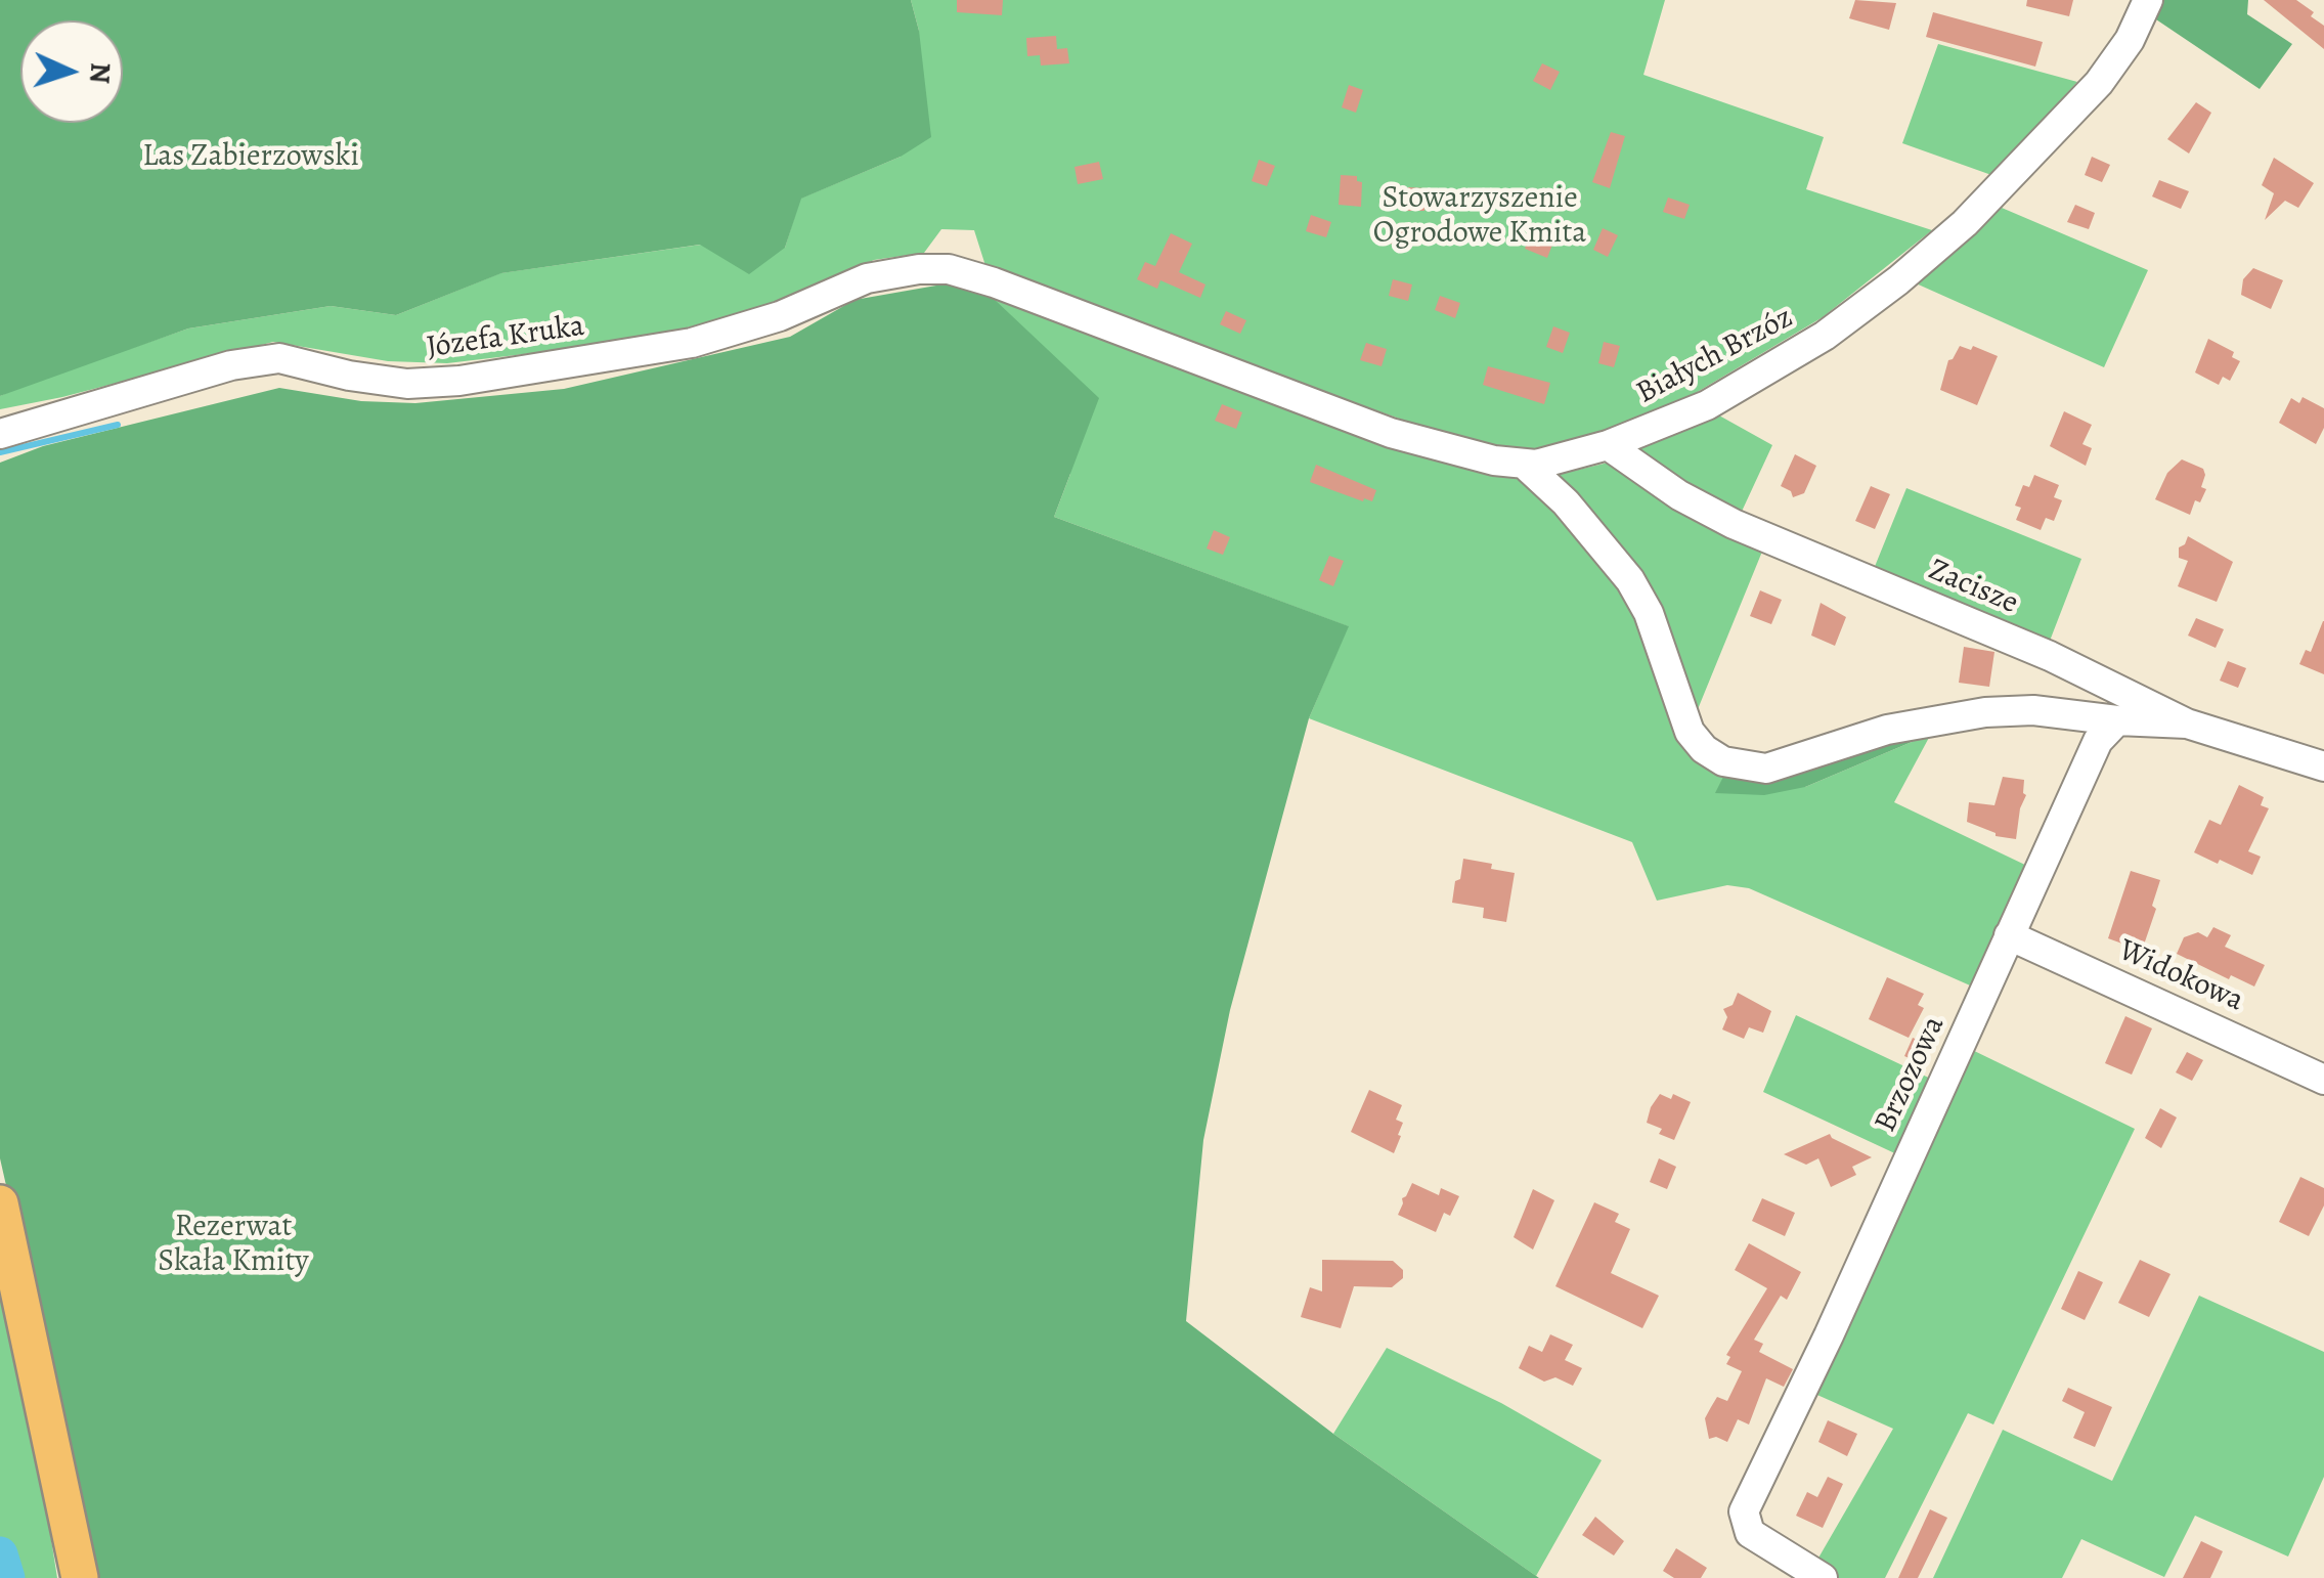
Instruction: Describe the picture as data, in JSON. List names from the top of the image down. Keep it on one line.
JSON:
{"streets":{"street":["Józefa Kruka","Białych Brzóz","Zacisze","Widokowa","Brzozowa"]},"crossings":[["Józefa Kruka","Białych Brzóz"],["Białych Brzóz","Zacisze"],["Widokowa","Brzozowa"]],"parks":["Las Zabierzowski","Stowarzyszenie Ogrodowe Kmita","Rezerwat Skała Kmity"],"north":"right"}
